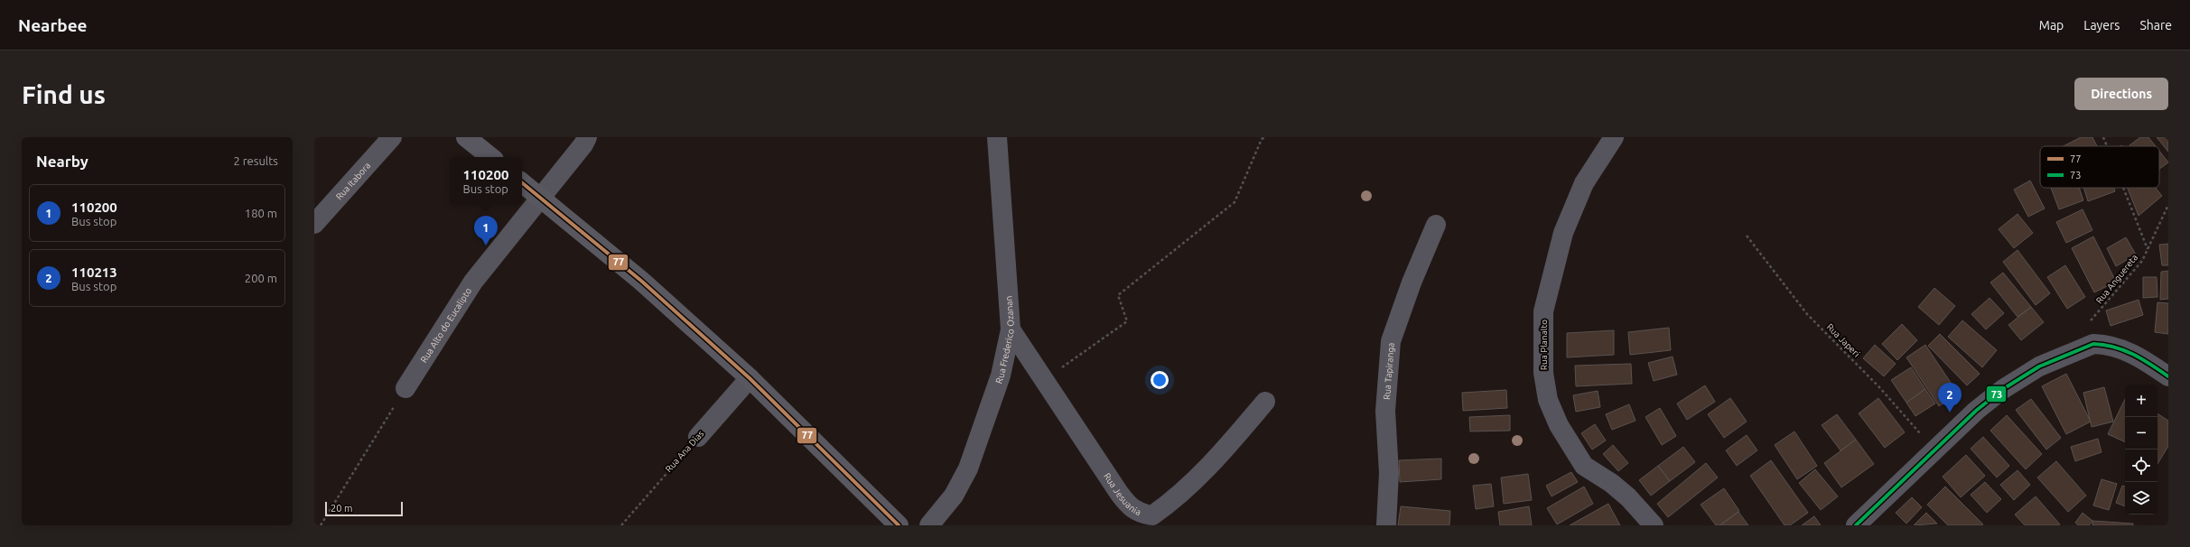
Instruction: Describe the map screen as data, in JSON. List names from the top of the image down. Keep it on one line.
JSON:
{"streets":{"street":["Rua Itabora","Rua Alto do Eucalipto","Rua Frederico Ozanan","Rua Planalto","Rua Tapiranga","Rua Ana Dias","Rua Jesuania"],"path":["Rua Anguereta","Rua Japeri"]},"crossings":[["Rua Frederico Ozanan","Rua Jesuania"]],"lines":["transit line 77","transit line 73"],"legend":["77","73"],"scale_bar":"20 m","page":{"header":"Nearbee","nav":["Map","Layers","Share"],"buttons":"Directions","title":"Find us","heading":["Nearby","2 results"],"popup":["110200","Bus stop"],"list":[{"mark":"1","name":"110200","note":"Bus stop","value":"180 m"},{"mark":"2","name":"110213","note":"Bus stop","value":"200 m"}],"pins":["1","2"],"map_buttons":["+","−"],"scale":"20 m"}}
